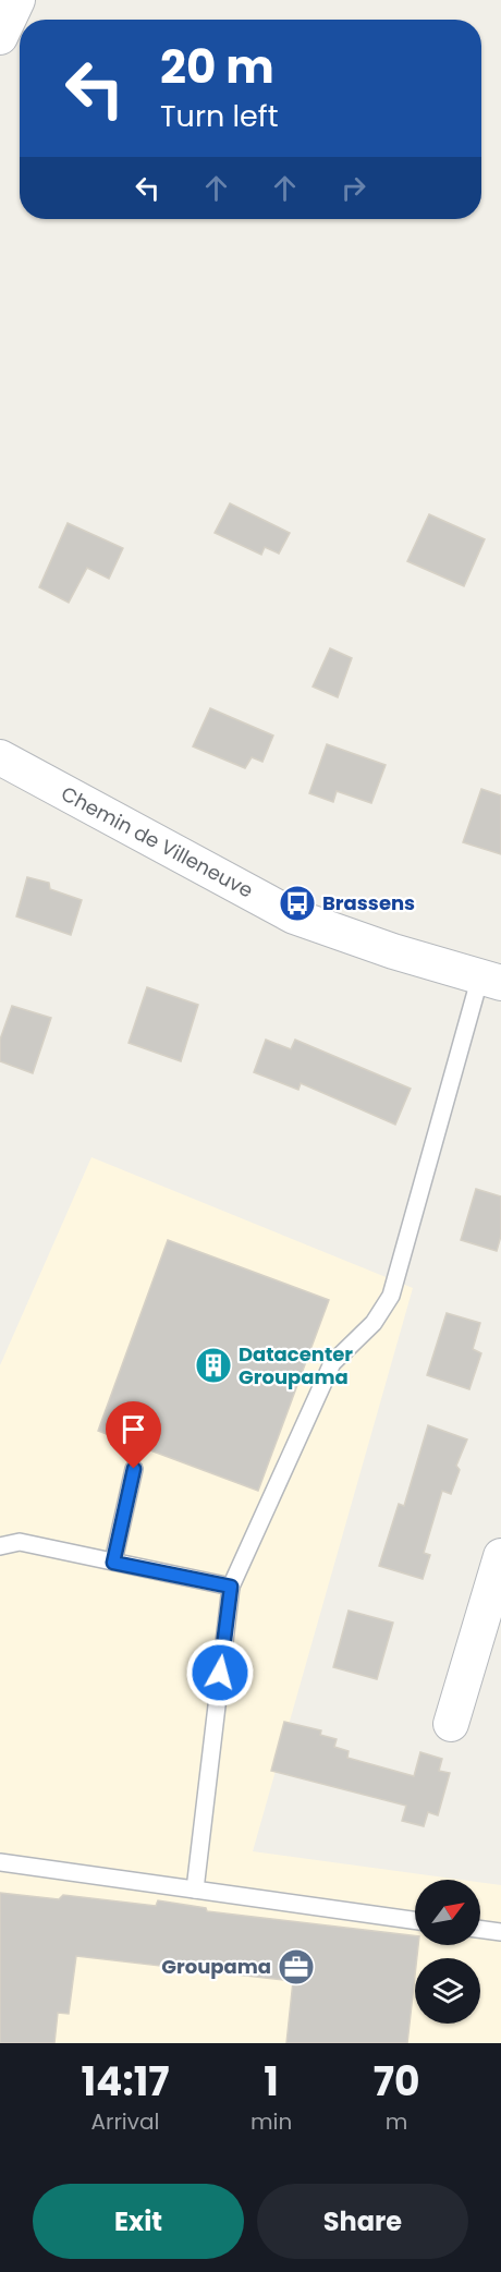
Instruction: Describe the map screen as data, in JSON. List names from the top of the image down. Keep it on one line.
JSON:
{"streets":{"street":["Chemin de Villeneuve"]},"places":{"bus stop":["Brassens"],"building":["Datacenter Groupama"],"office":["Groupama"]},"north":"top right","page":{"turn":["20 m","Turn left"],"eta":["14:17","Arrival","1","min","70","m"],"buttons":["Exit","Share"]}}
